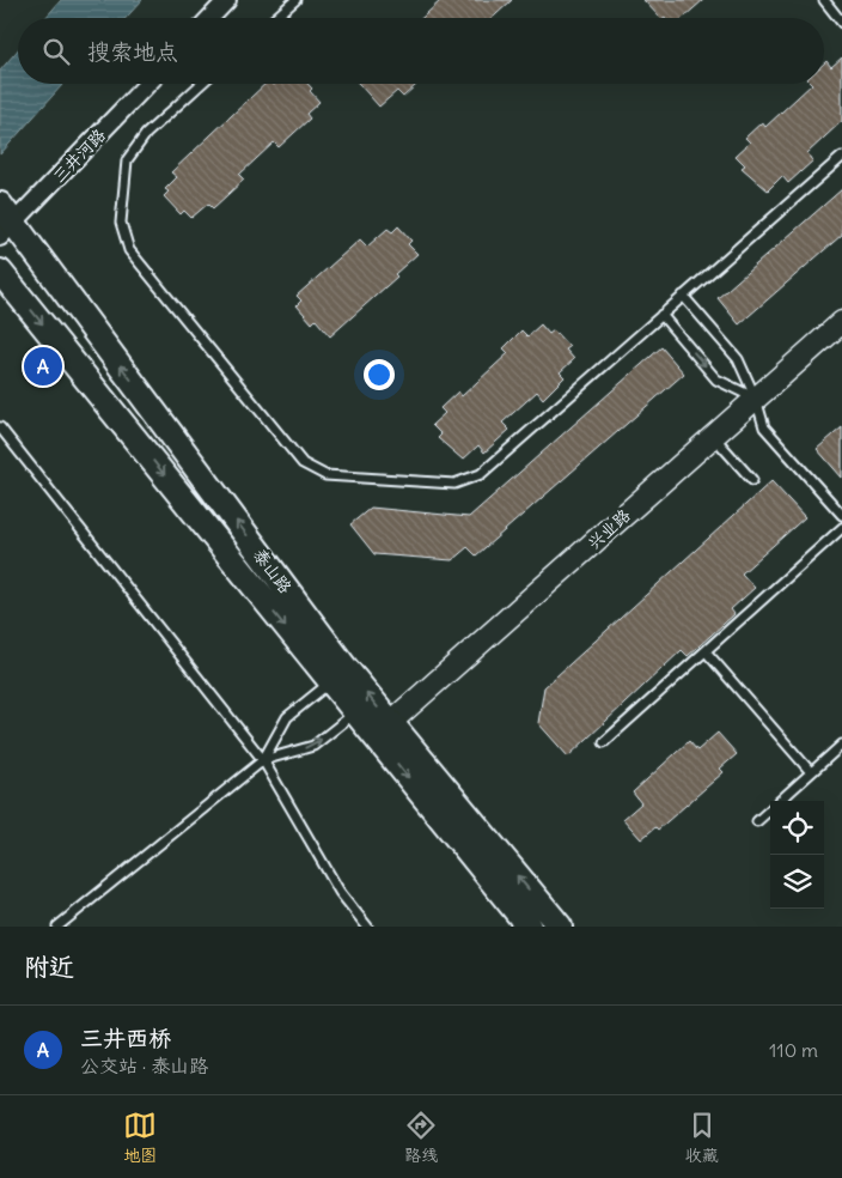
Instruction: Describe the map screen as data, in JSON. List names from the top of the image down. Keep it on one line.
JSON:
{"streets":{"main road":["泰山路"],"street":["三井河路","兴业路"]},"crossings":[["三井河路","泰山路"],["兴业路","泰山路"]],"page":{"search":"搜索地点","pins":"A","heading":"附近","list":[{"mark":"A","name":"三井西桥","note":"公交站 · 泰山路","value":"110 m"}],"nav":["地图","路线","收藏"]}}
